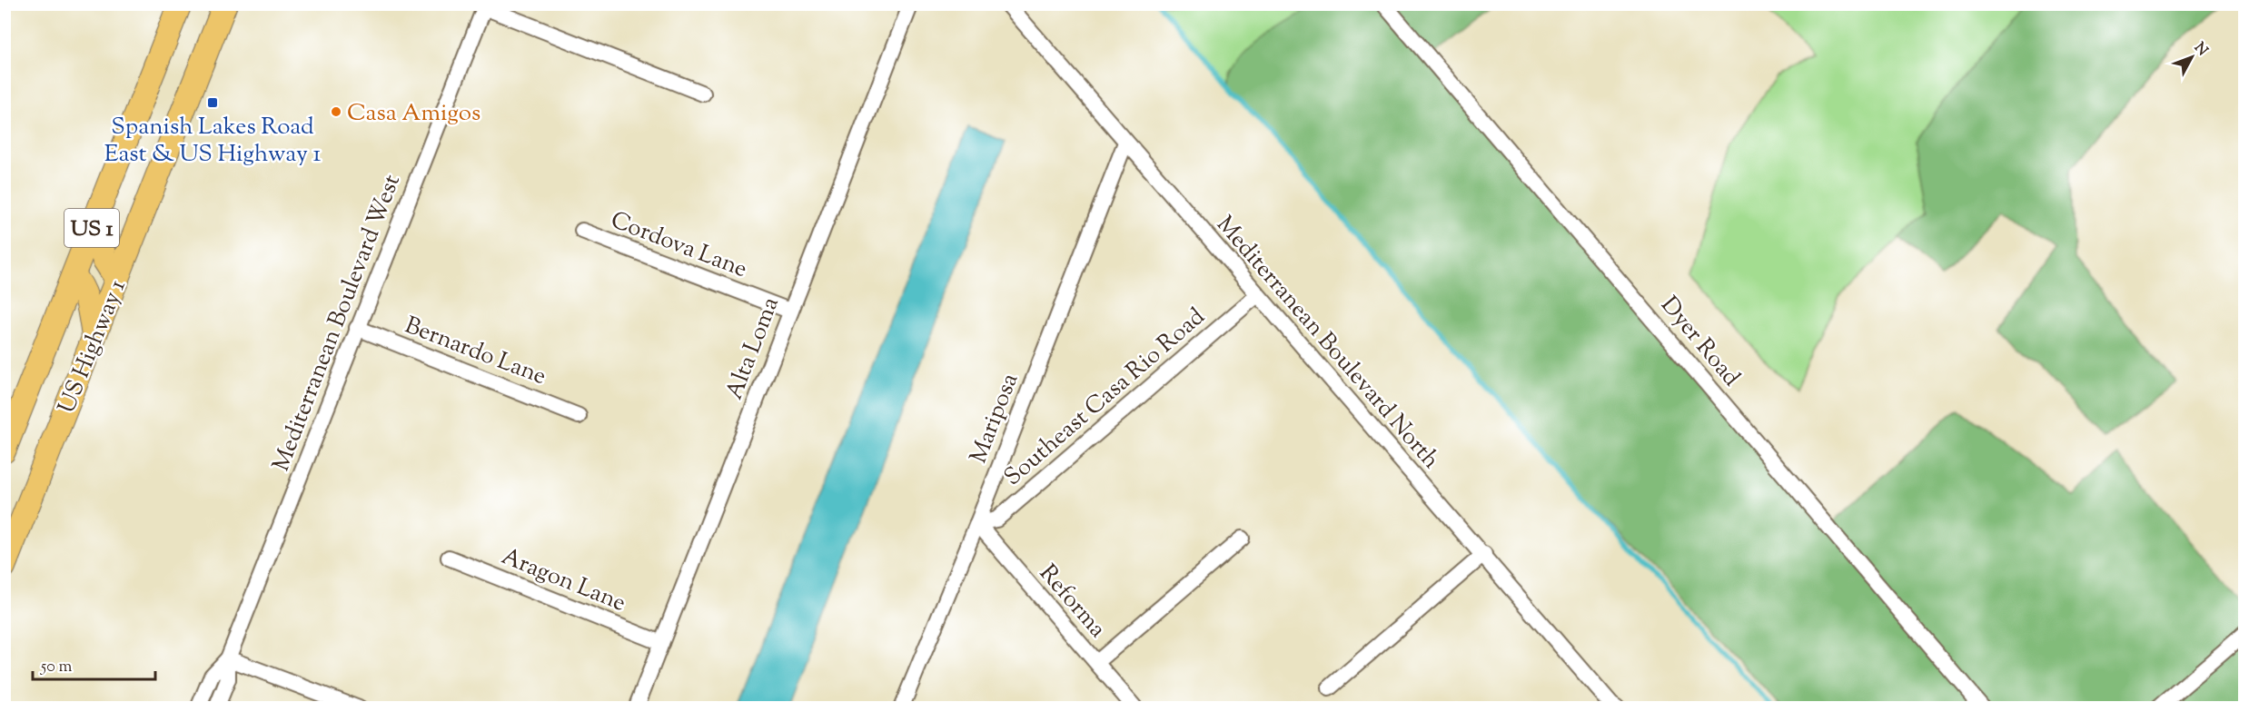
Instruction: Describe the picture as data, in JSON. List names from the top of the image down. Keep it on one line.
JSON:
{"streets":{"main road":["US 1","US Highway 1"],"street":["Cordova Lane","Mediterranean Boulevard West","Dyer Road","Mediterranean Boulevard North","Alta Loma","Bernardo Lane","Southeast Casa Rio Road","Mariposa","Aragon Lane","Reforma"]},"crossings":[["Cordova Lane","Alta Loma"],["Mediterranean Boulevard West","Bernardo Lane"],["Mediterranean Boulevard North","Southeast Casa Rio Road"],["Mediterranean Boulevard North","Mariposa"],["Alta Loma","Aragon Lane"],["Southeast Casa Rio Road","Mariposa"],["Southeast Casa Rio Road","Reforma"],["Mariposa","Reforma"]],"places":{"transit":["Spanish Lakes Road East & US Highway 1"],"other":["Casa Amigos"]},"scale_bar":"50 m","north":"top right"}
